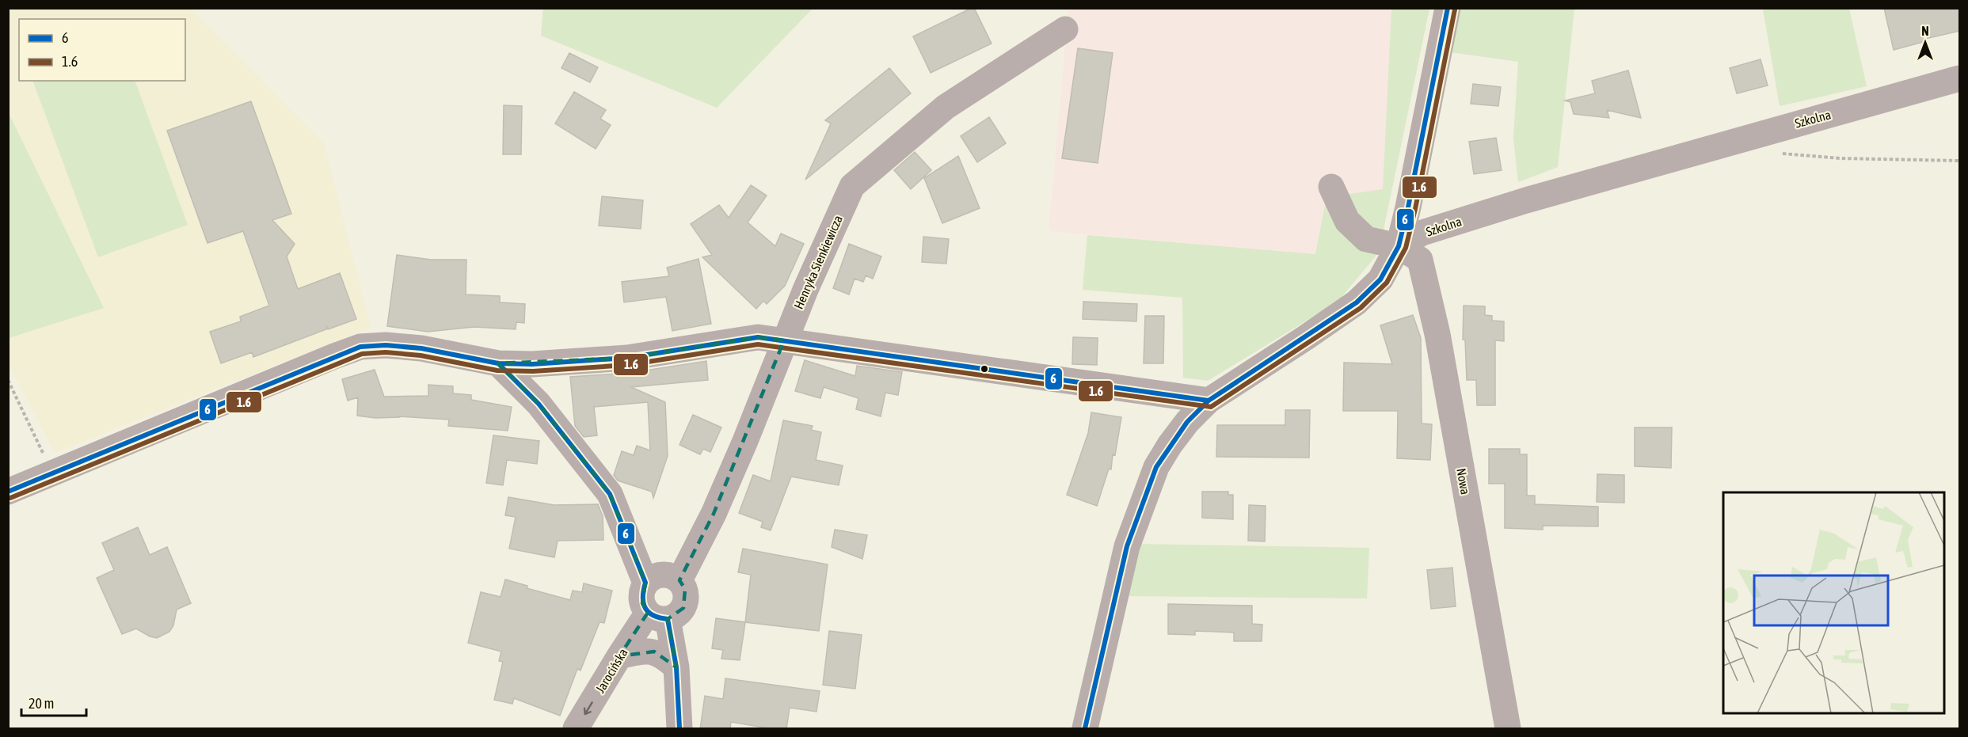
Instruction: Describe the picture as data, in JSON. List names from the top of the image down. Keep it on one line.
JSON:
{"streets":{"street":["Szkolna","Henryka Sienkiewicza","Nowa","Jarocińska"]},"crossings":[["Szkolna","Nowa"],["Henryka Sienkiewicza","Jarocińska"]],"one_way":["Jarocińska"],"lines":["transit line 6","transit line 1.6"],"legend":["6","1.6"],"scale_bar":"20 m","north":"top"}
